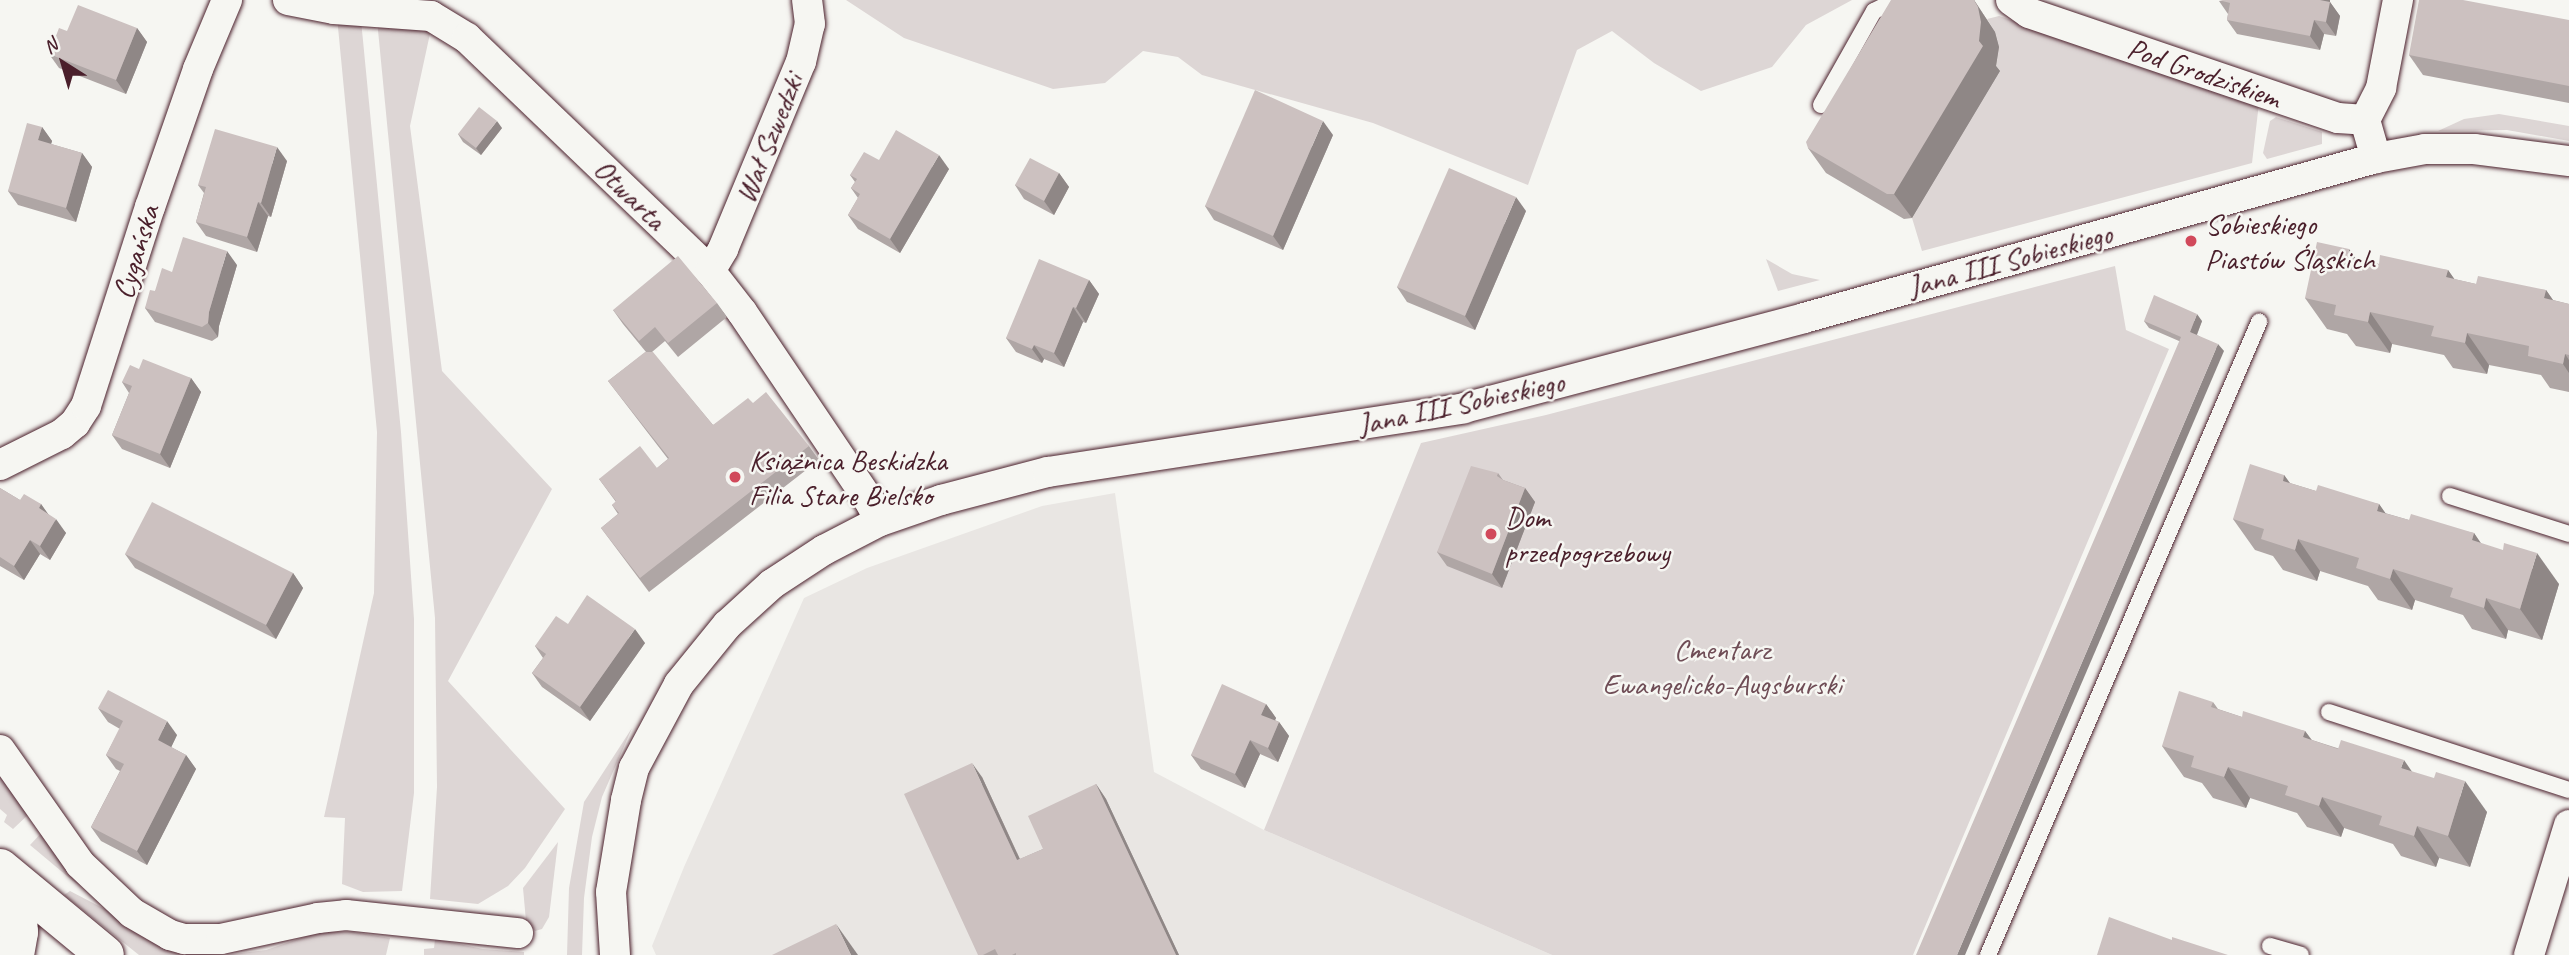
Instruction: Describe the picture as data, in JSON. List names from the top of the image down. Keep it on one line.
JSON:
{"streets":{"street":["Pod Grodziskiem","Wał Szwedzki","Otwarta","Cygańska","Jana III Sobieskiego"]},"crossings":[["Pod Grodziskiem","Jana III Sobieskiego"],["Wał Szwedzki","Otwarta"],["Otwarta","Jana III Sobieskiego"]],"parks":["Cmentarz Ewangelicko-Augsburski"],"places":["Sobieskiego Piastów Śląskich","Książnica Beskidzka Filia Stare Bielsko","Dom przedpogrzebowy"],"north":"top left"}
